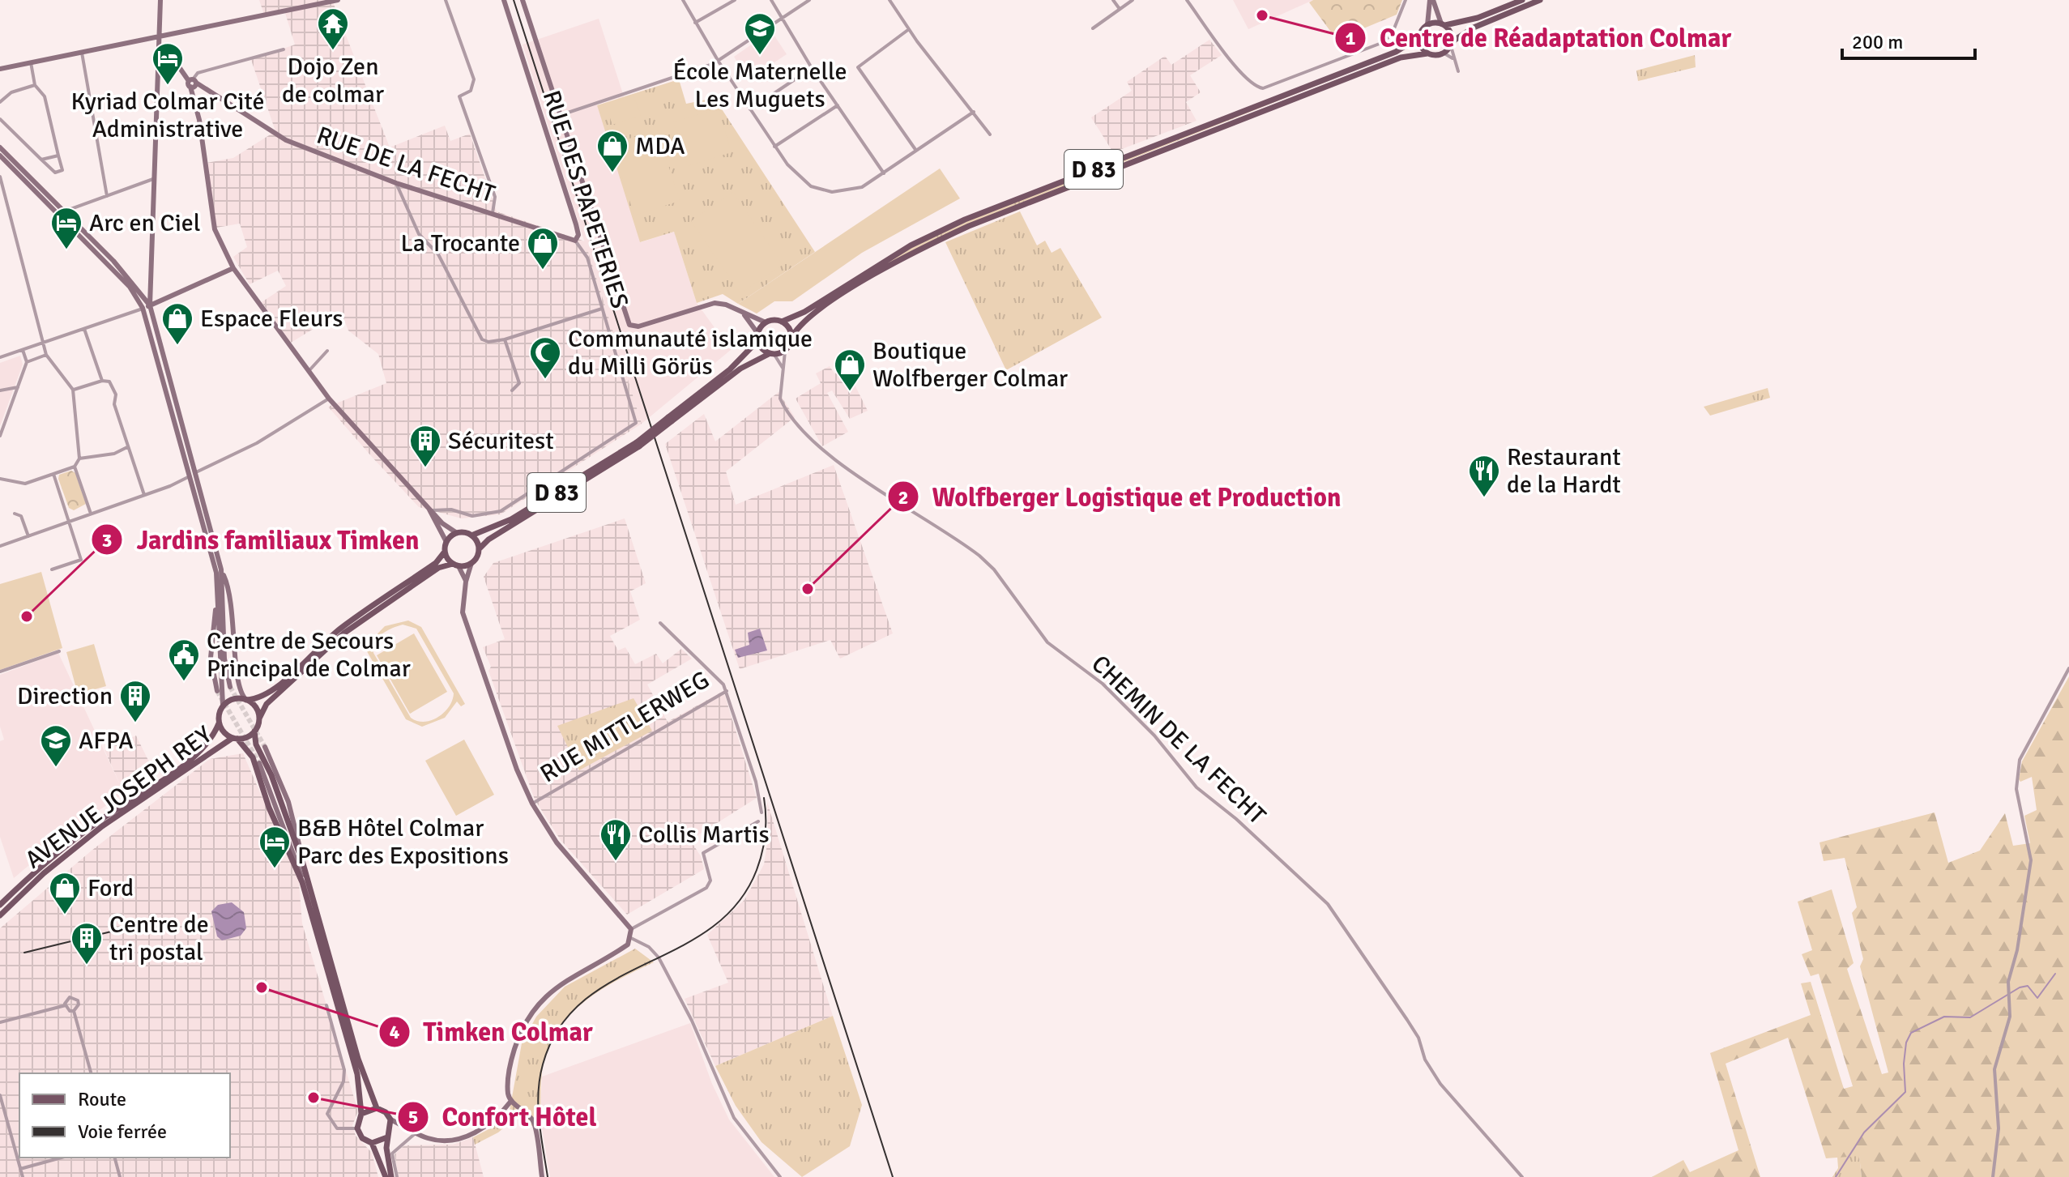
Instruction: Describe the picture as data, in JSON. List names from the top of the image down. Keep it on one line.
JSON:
{"streets":{"main road":["D 83","AVENUE JOSEPH REY"],"street":["RUE DE LA FECHT","RUE DES PAPETERIES","RUE MITTLERWEG","CHEMIN DE LA FECHT"]},"crossings":[["RUE DE LA FECHT","RUE DES PAPETERIES"],["D 83","CHEMIN DE LA FECHT"]],"places":{"other":["Centre de Réadaptation Colmar","Wolfberger Logistique et Production","Jardins familiaux Timken","Timken Colmar","Confort Hôtel"],"temple":["Dojo Zen de colmar"],"school or university":["École Maternelle Les Muguets","AFPA"],"hotel":["Kyriad Colmar Cité Administrative","Arc en Ciel","B&B Hôtel Colmar Parc des Expositions"],"shop":["MDA","La Trocante","Espace Fleurs","Boutique Wolfberger Colmar","Ford"],"mosque":["Communauté islamique du Milli Görüs"],"building":["Sécuritest","Direction","Centre de tri postal"],"restaurant":["Restaurant de la Hardt","Collis Martis"],"public building":["Centre de Secours Principal de Colmar"]},"legend":["Route","Voie ferrée"],"scale_bar":"200 m"}
